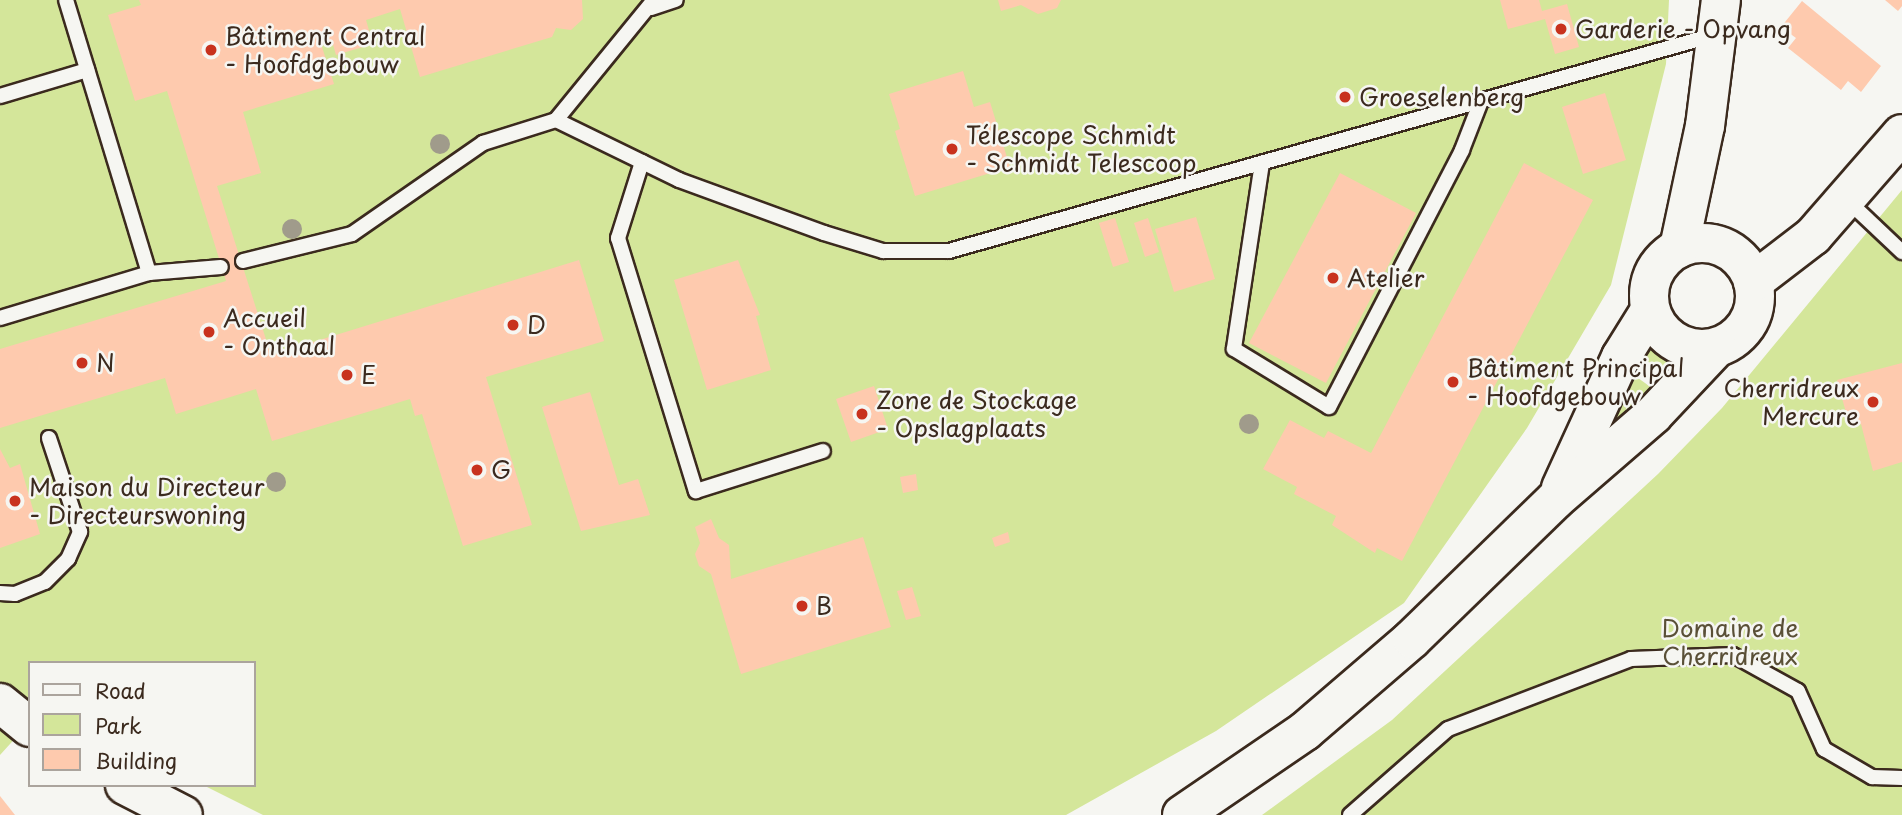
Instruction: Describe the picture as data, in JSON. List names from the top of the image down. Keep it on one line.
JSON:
{"parks":["Domaine de Cherridreux"],"places":["Garderie - Opvang","Bâtiment Central - Hoofdgebouw","Groeselenberg","Télescope Schmidt - Schmidt Telescoop","Atelier","D","Accueil - Onthaal","N","E","Bâtiment Principal - Hoofdgebouw","Cherridreux Mercure","Zone de Stockage - Opslagplaats","G","Maison du Directeur - Directeurswoning","B"],"legend":["Road","Park","Building"]}
